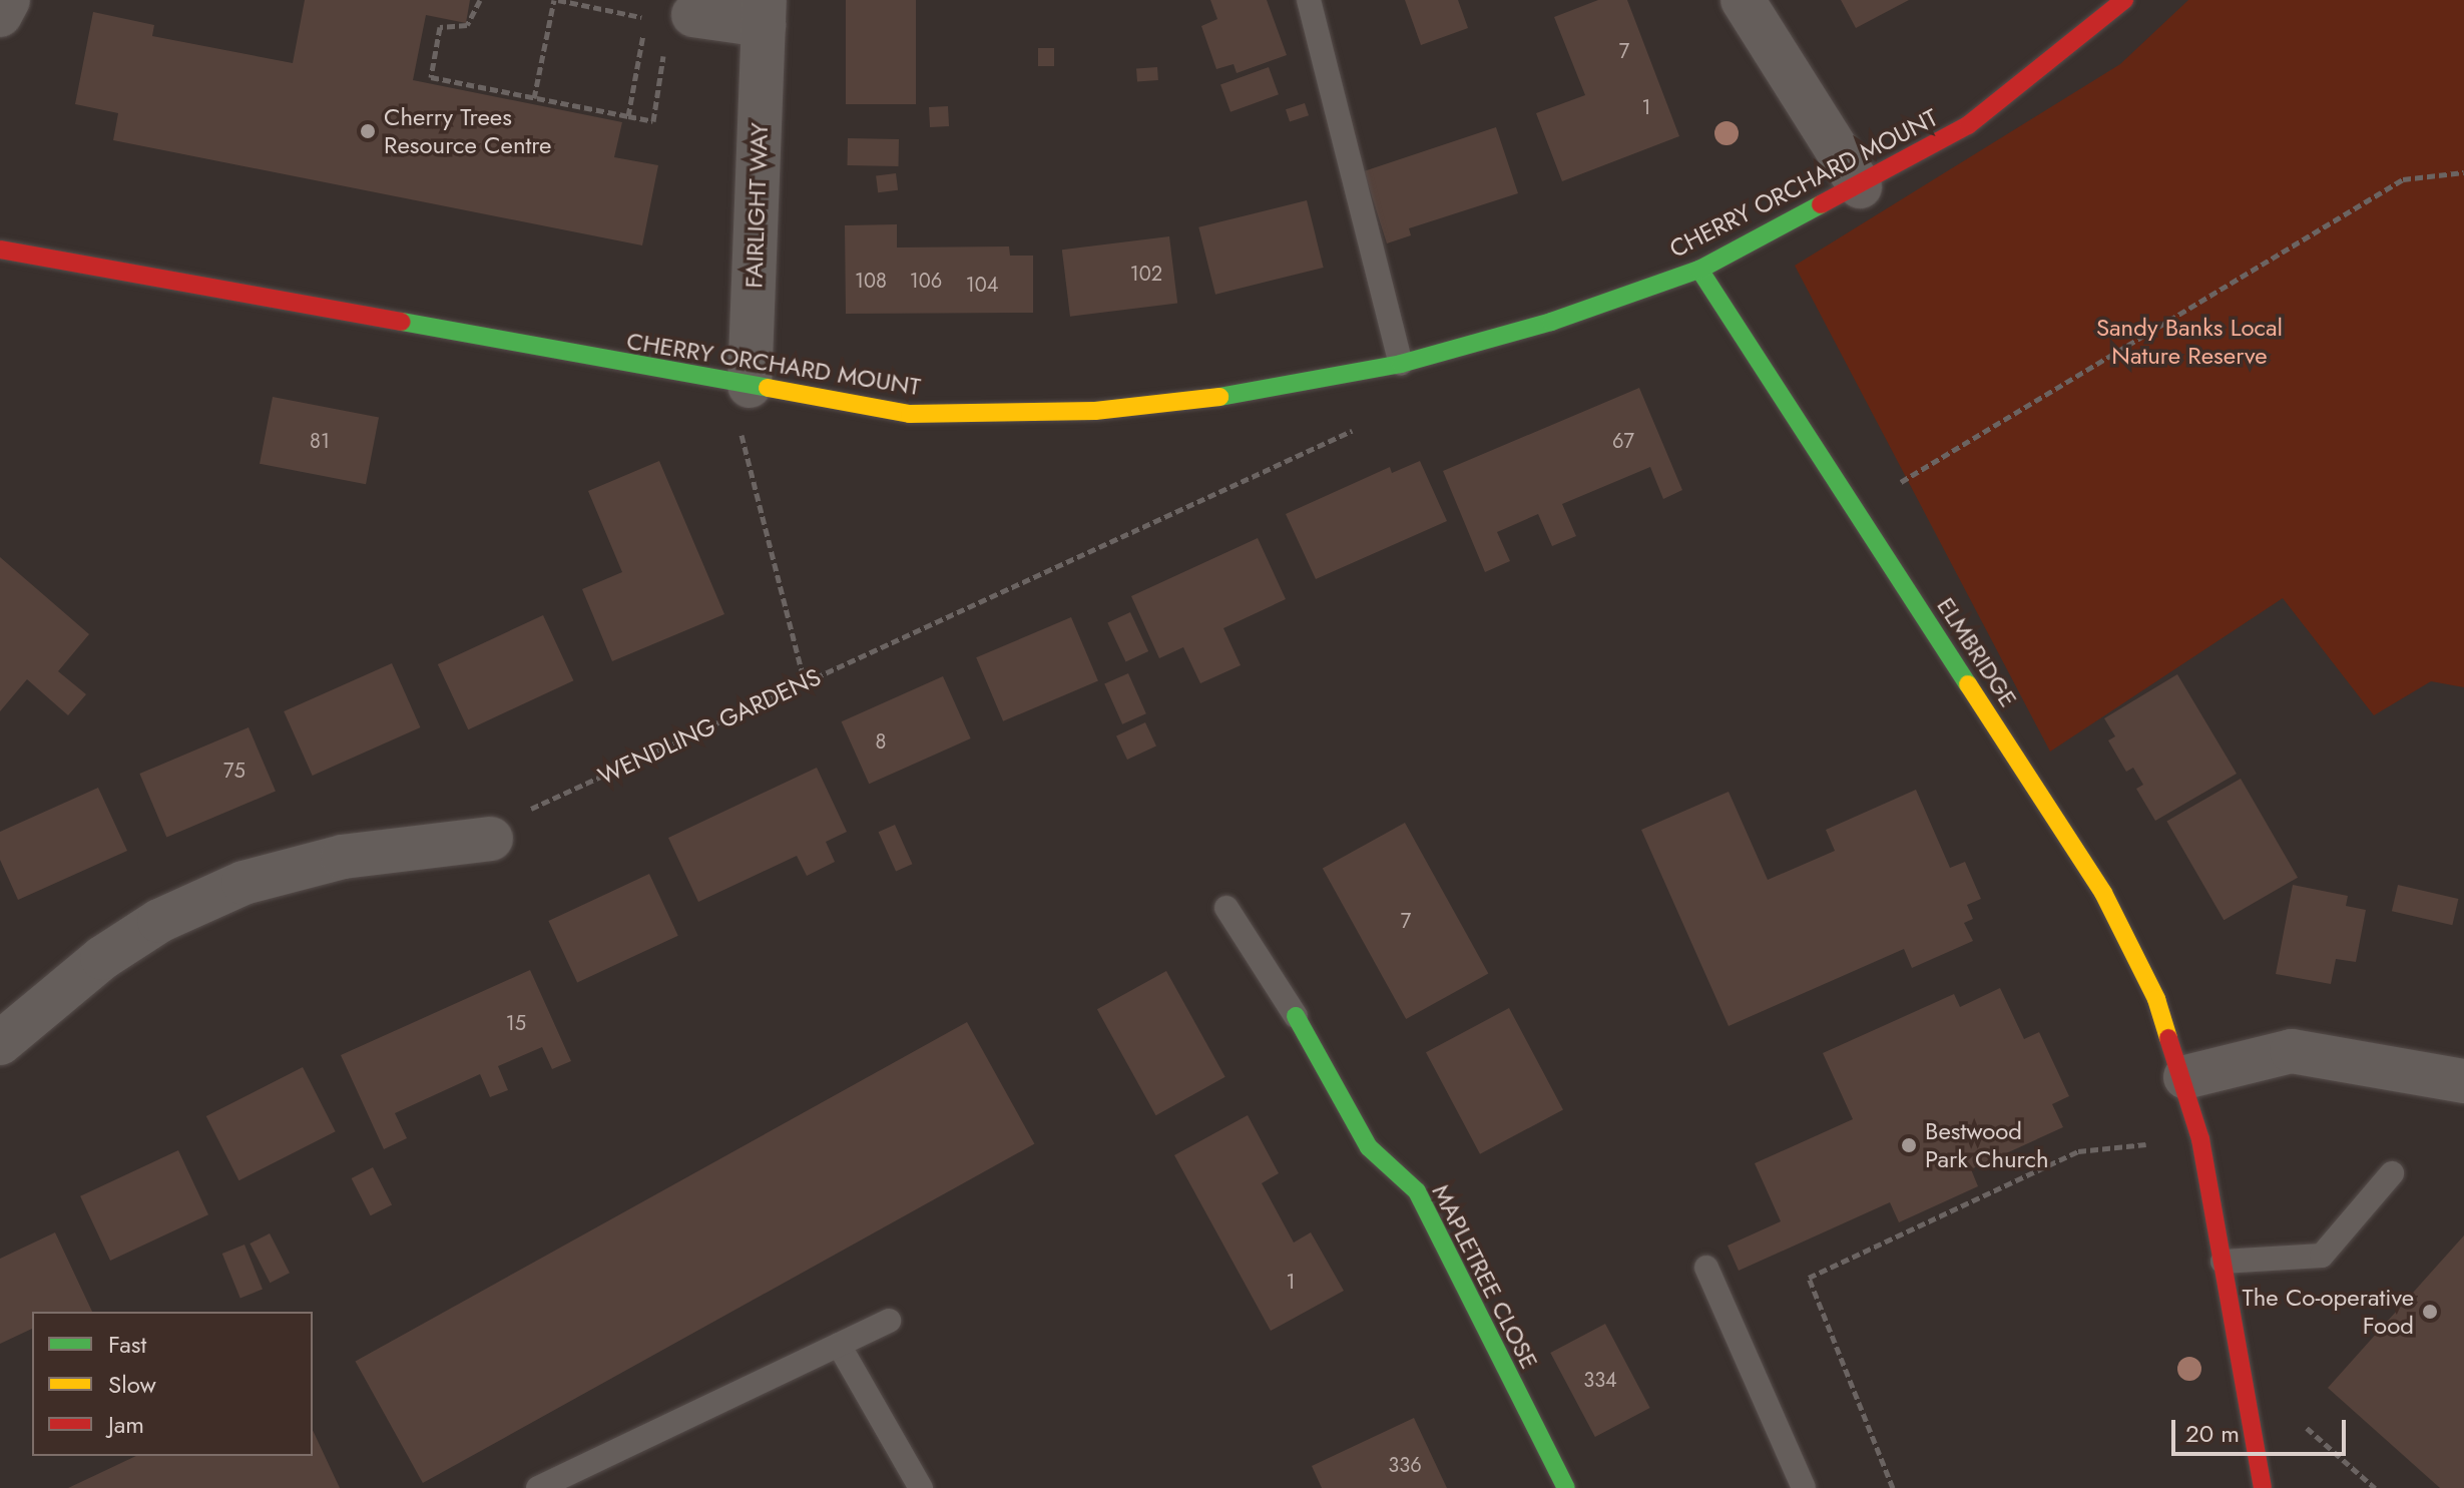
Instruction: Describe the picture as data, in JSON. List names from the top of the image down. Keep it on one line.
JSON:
{"streets":{"street":["CHERRY ORCHARD MOUNT","FAIRLIGHT WAY","ELMBRIDGE","MAPLETREE CLOSE"],"path":["WENDLING GARDENS"]},"crossings":[["CHERRY ORCHARD MOUNT","FAIRLIGHT WAY"],["CHERRY ORCHARD MOUNT","ELMBRIDGE"],["CHERRY ORCHARD MOUNT","WENDLING GARDENS"]],"parks":["Sandy Banks Local Nature Reserve"],"places":["Cherry Trees Resource Centre","Bestwood Park Church","The Co-operative Food"],"house_numbers":["7","1","102","108","106","104","81","67","8","75","7","15","1","334","336"],"legend":["Fast","Slow","Jam"],"scale_bar":"20 m"}
